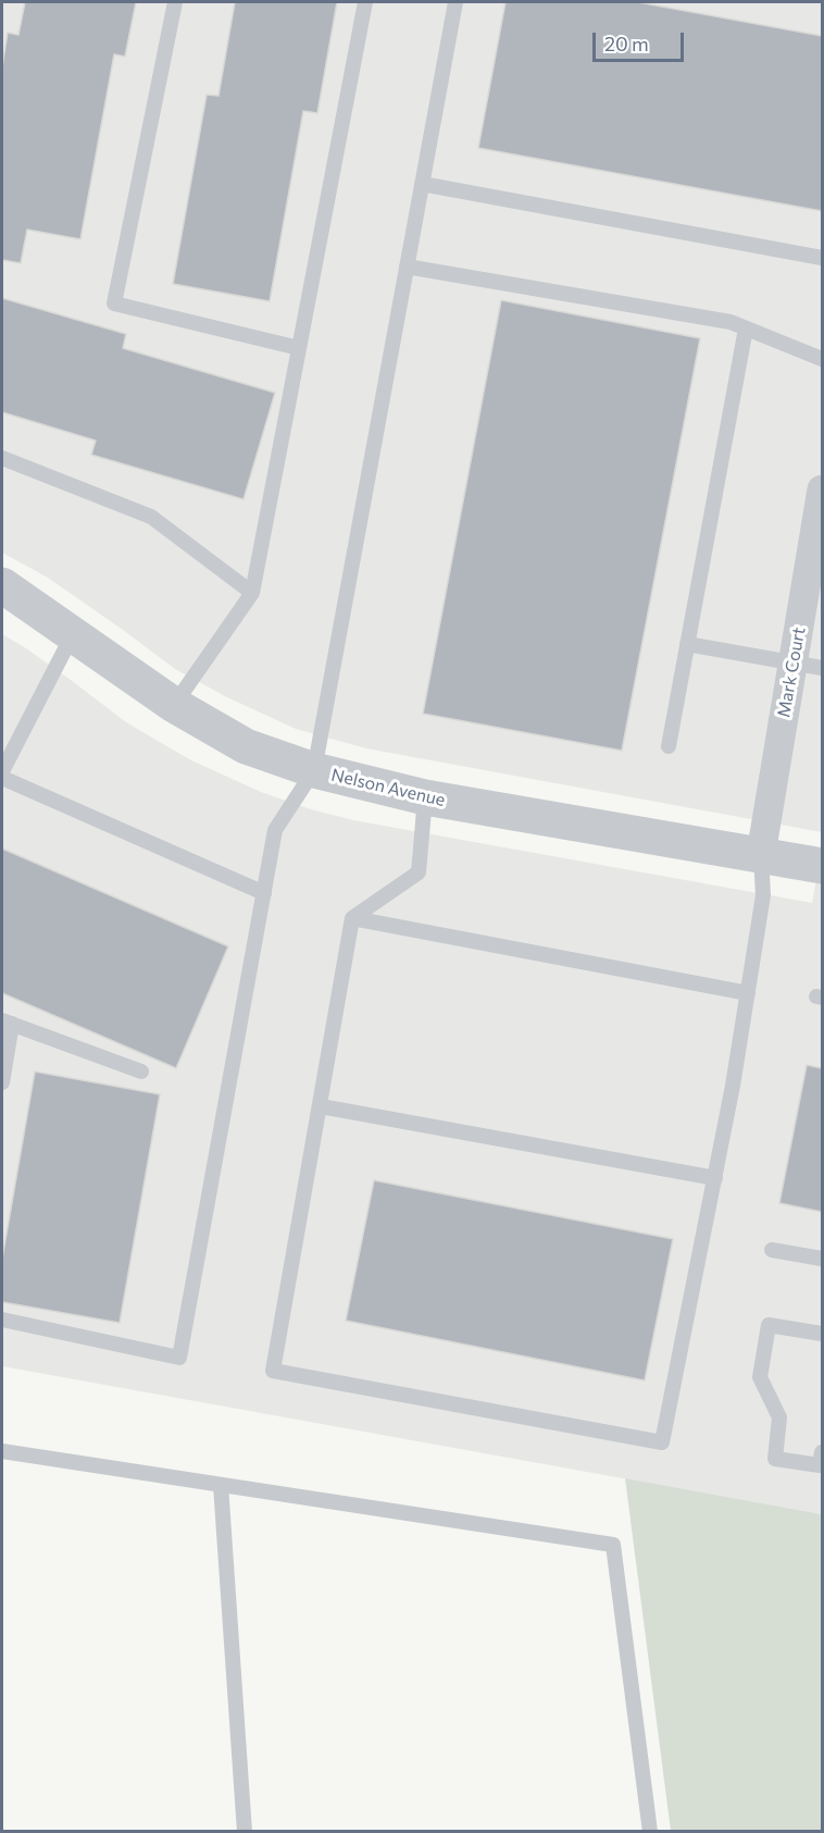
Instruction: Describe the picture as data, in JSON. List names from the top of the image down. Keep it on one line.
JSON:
{"streets":{"street":["Mark Court","Nelson Avenue"]},"crossings":[["Mark Court","Nelson Avenue"]],"scale_bar":"20 m"}
